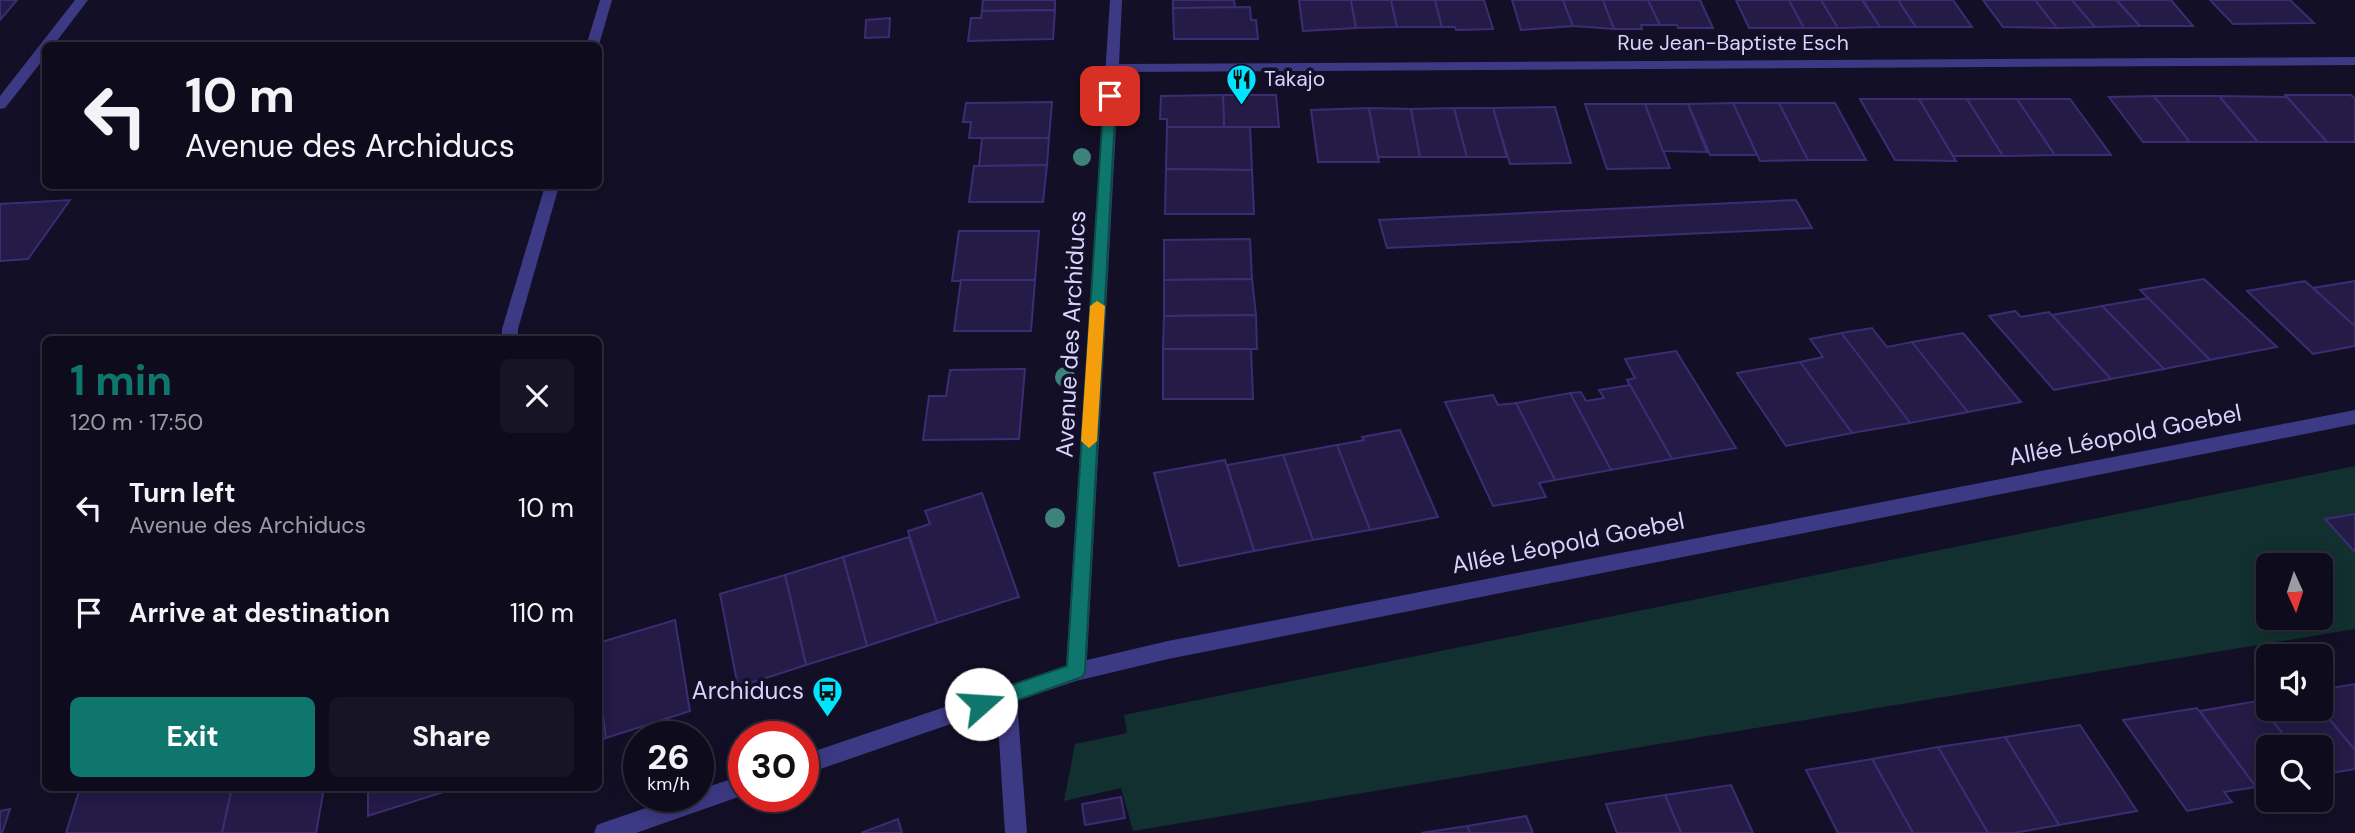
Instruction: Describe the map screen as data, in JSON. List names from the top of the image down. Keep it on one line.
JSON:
{"streets":{"street":["Rue Jean-Baptiste Esch","Avenue des Archiducs","Allée Léopold Goebel"]},"crossings":[["Rue Jean-Baptiste Esch","Avenue des Archiducs"],["Avenue des Archiducs","Allée Léopold Goebel"]],"places":{"restaurant":["Takajo"],"bus stop":["Archiducs"]},"north":"bottom","page":{"turn":["10 m","Avenue des Archiducs"],"heading":["1 min","120 m · 17:50"],"list":[{"name":"Turn left","note":"Avenue des Archiducs","value":"10 m"},{"name":"Arrive at destination","value":"110 m"}],"buttons":["Exit","Share"],"speed":"26 km/h","limit":"30"}}
